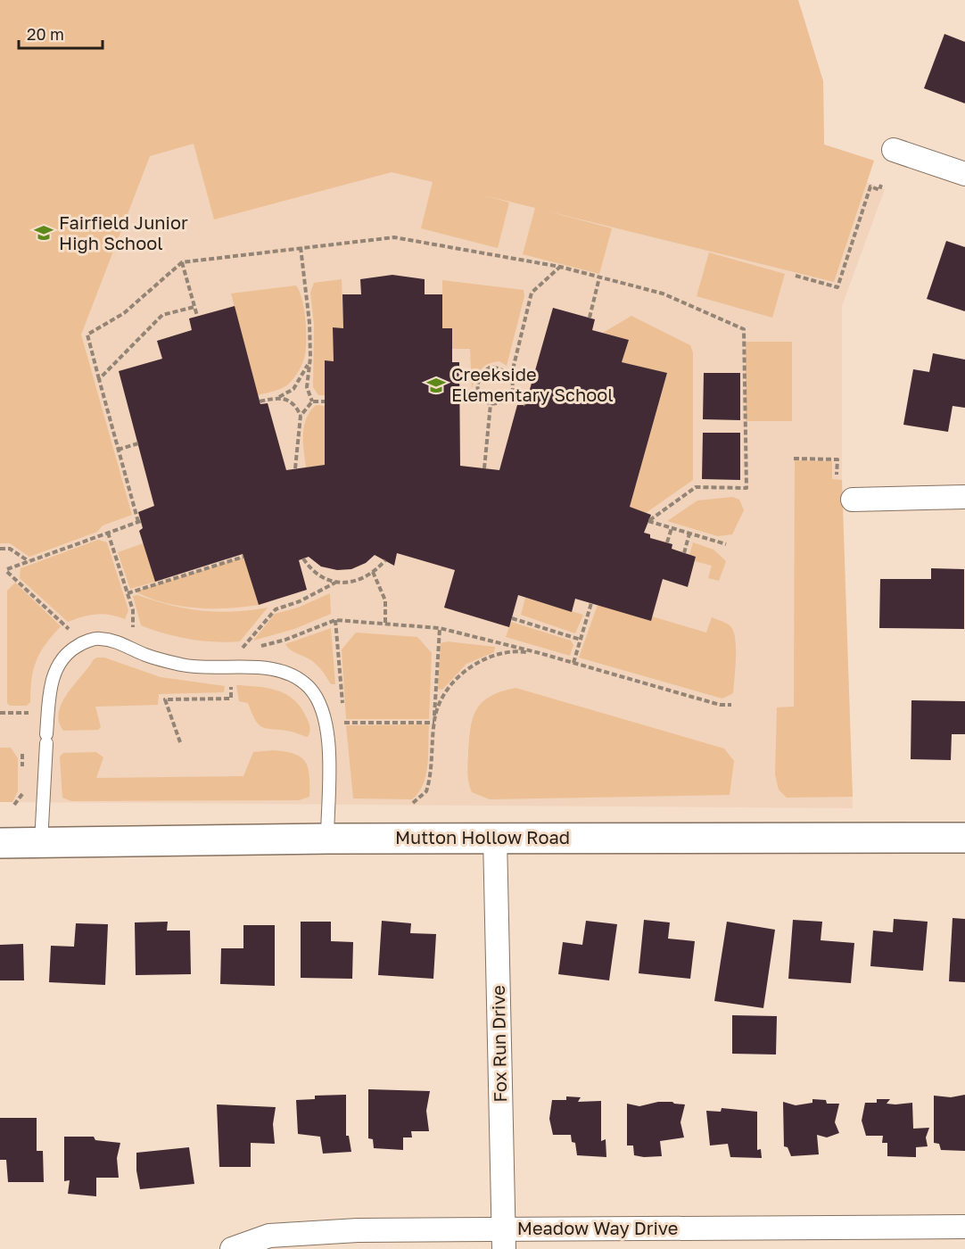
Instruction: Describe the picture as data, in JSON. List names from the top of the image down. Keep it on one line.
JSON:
{"streets":{"street":["Mutton Hollow Road","Fox Run Drive","Meadow Way Drive"]},"crossings":[["Mutton Hollow Road","Fox Run Drive"],["Fox Run Drive","Meadow Way Drive"]],"places":{"school or university":["Fairfield Junior High School","Creekside Elementary School"]},"scale_bar":"20 m"}
